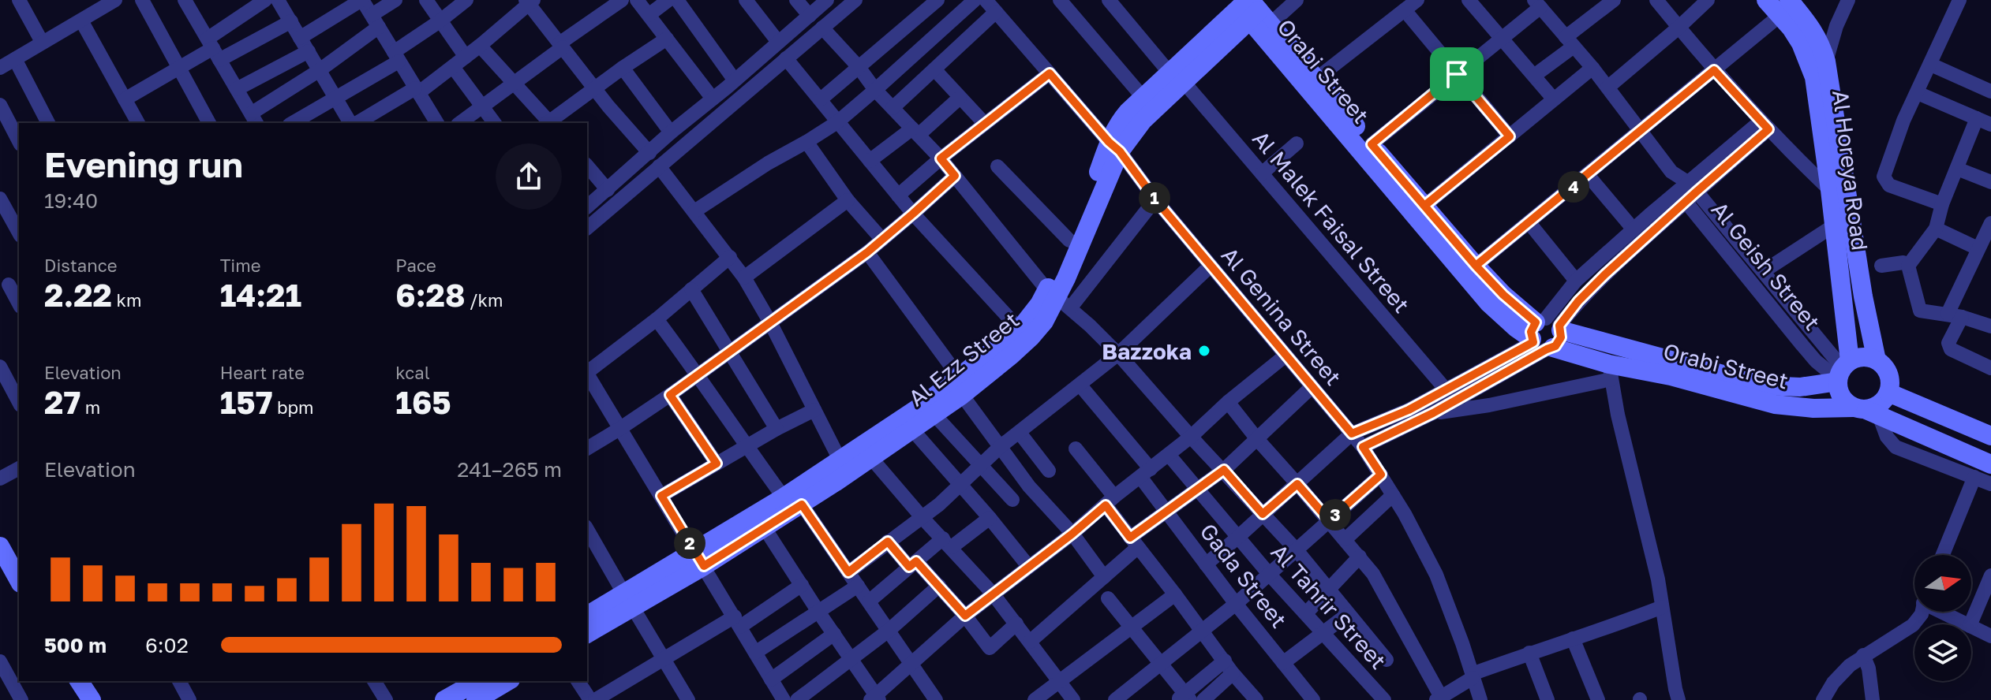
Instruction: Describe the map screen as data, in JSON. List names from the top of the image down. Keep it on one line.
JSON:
{"streets":{"main road":["Orabi Street","Al Horeya Road","Al Ezz Street"],"street":["Al Malek Faisal Street","Al Geish Street","Al Genina Street","Gada Street","Al Tahrir Street"]},"crossings":[["Orabi Street","Al Horeya Road"],["Orabi Street","Al Geish Street"],["Orabi Street","Al Ezz Street"],["Al Horeya Road","Al Geish Street"],["Al Malek Faisal Street","Al Ezz Street"],["Al Genina Street","Al Ezz Street"]],"places":["Bazzoka"],"north":"right","page":{"heading":["Evening run","19:40"],"pins":["4","1","3","2"],"stats":[["Distance","2.22 km"],["Time","14:21"],["Pace","6:28 /km"],["Elevation","27 m"],["Heart rate","157 bpm"],["kcal","165"]],"chart":["Elevation","241–265 m"],"list":[{"name":"500 m","note":"6:02"}]}}
